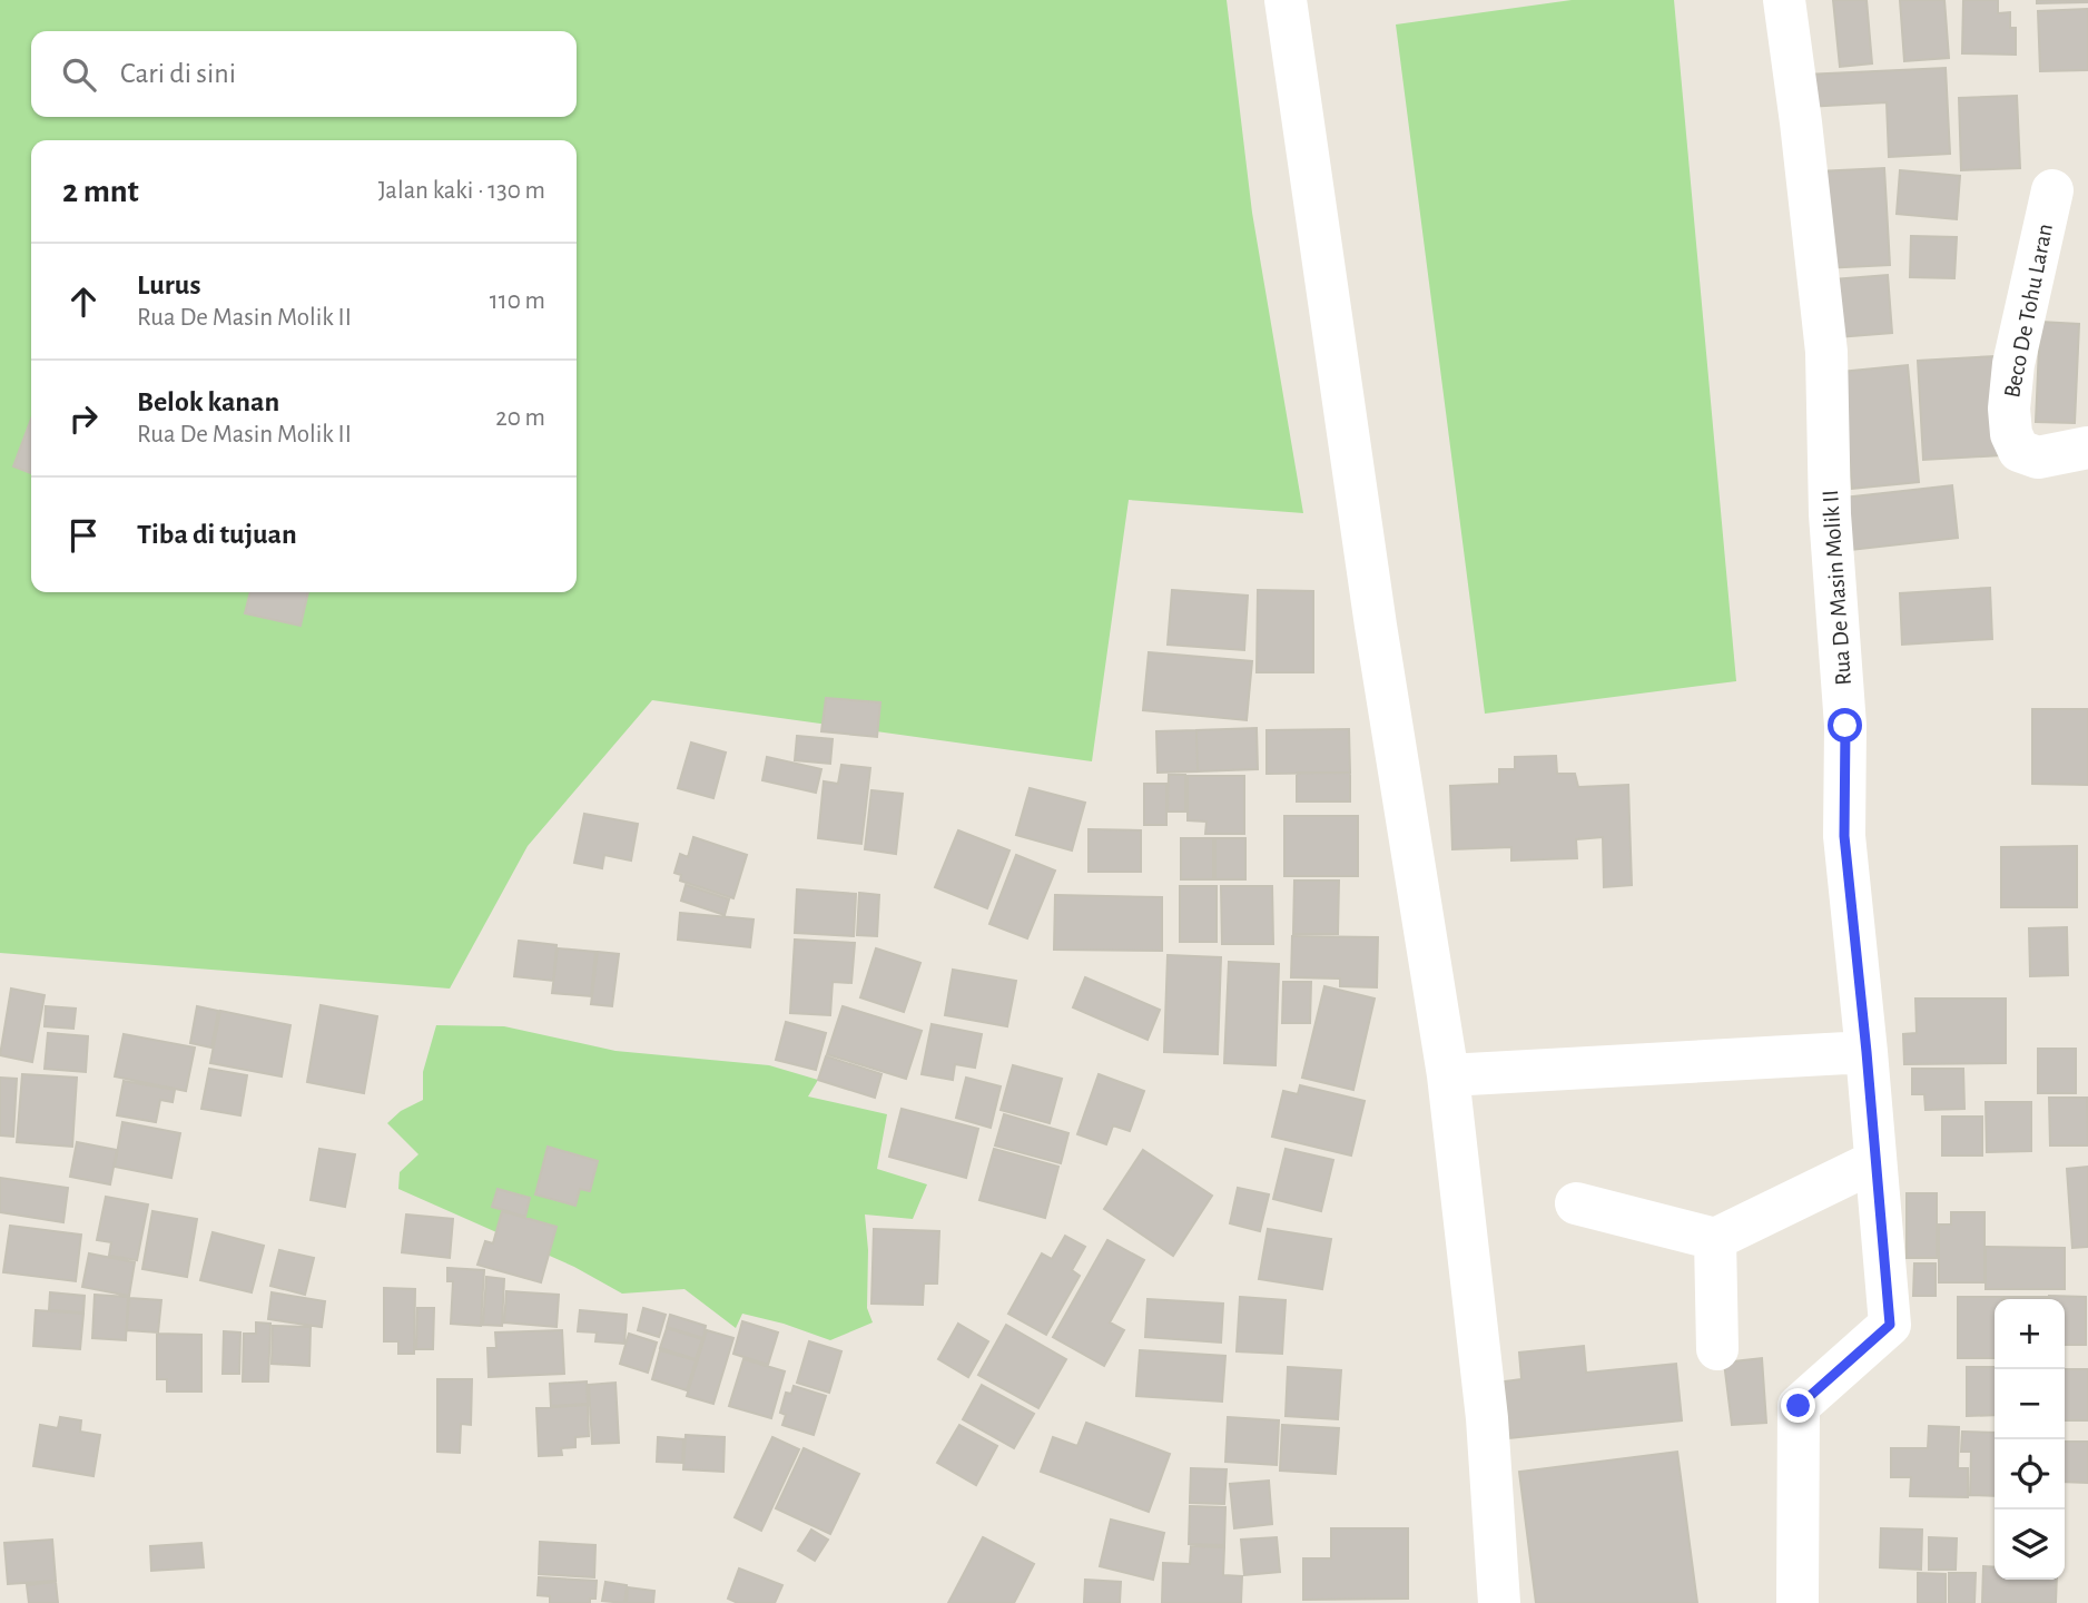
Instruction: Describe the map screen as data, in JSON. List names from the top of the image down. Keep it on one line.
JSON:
{"streets":{"street":["Beco De Tohu Laran","Rua De Masin Molik II"]},"page":{"search":"Cari di sini","heading":["2 mnt","Jalan kaki · 130 m"],"list":[["Lurus","Rua De Masin Molik II","110 m"],["Belok kanan","Rua De Masin Molik II","20 m"],"Tiba di tujuan"],"map_buttons":["+","−"]}}
